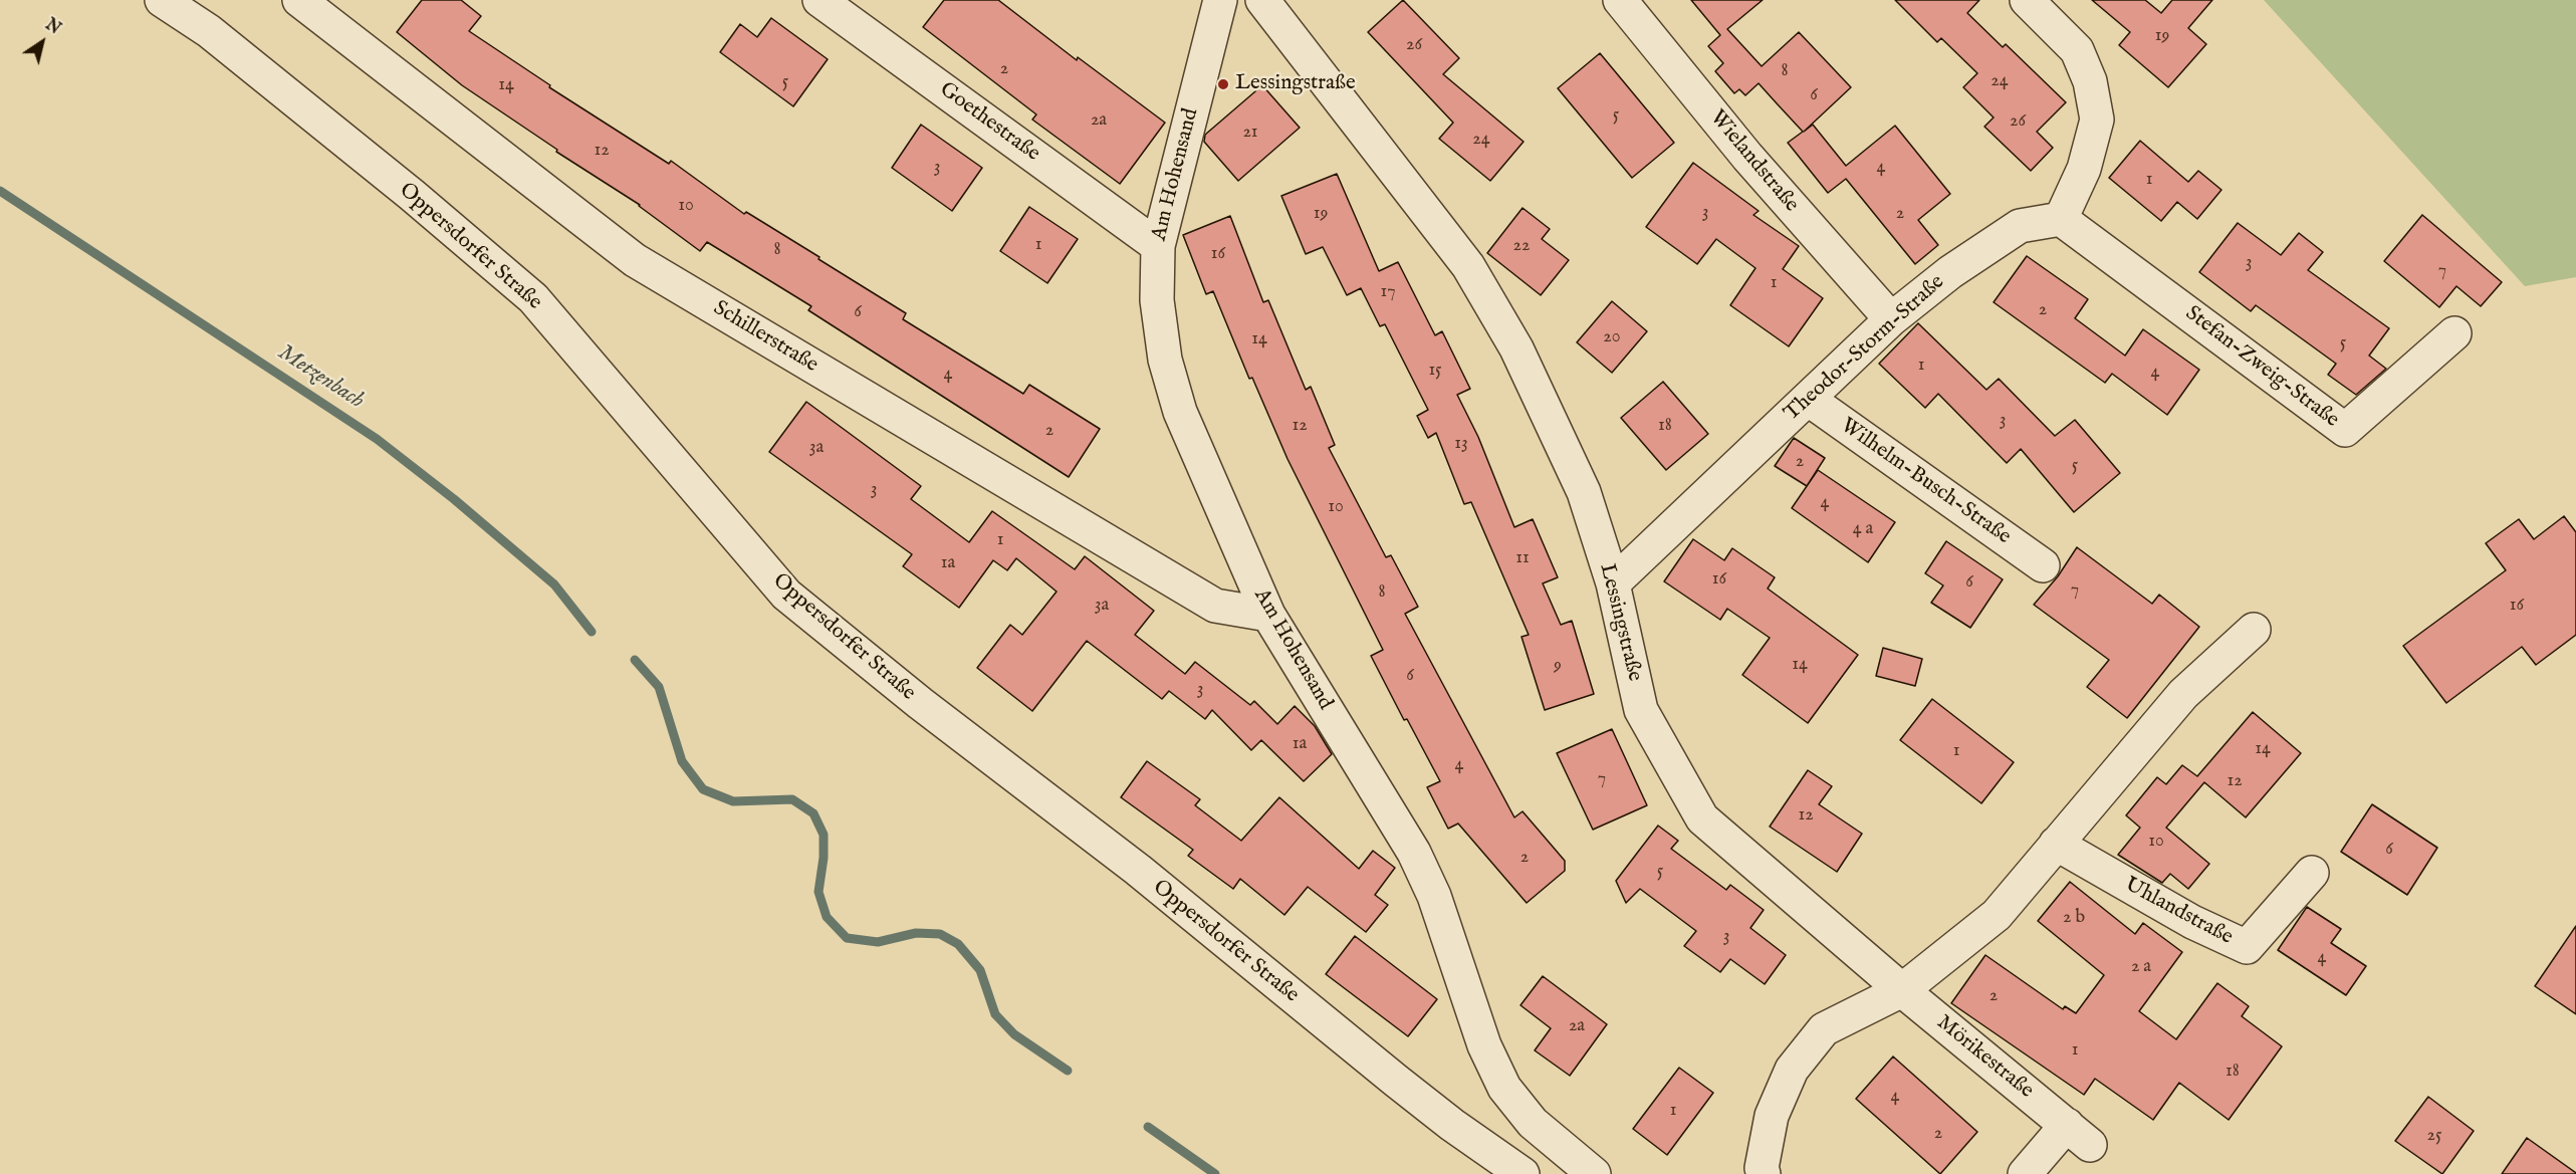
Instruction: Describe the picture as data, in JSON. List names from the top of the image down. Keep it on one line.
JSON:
{"streets":{"street":["Goethestraße","Wielandstraße","Am Hohensand","Oppersdorfer Straße","Schillerstraße","Theodor-Storm-Straße","Stefan-Zweig-Straße","Wilhelm-Busch-Straße","Lessingstraße","Uhlandstraße","Mörikestraße"]},"crossings":[["Goethestraße","Am Hohensand"],["Wielandstraße","Theodor-Storm-Straße"],["Am Hohensand","Schillerstraße"],["Theodor-Storm-Straße","Stefan-Zweig-Straße"],["Theodor-Storm-Straße","Wilhelm-Busch-Straße"],["Theodor-Storm-Straße","Lessingstraße"],["Lessingstraße","Mörikestraße"]],"water":["Metzenbach"],"places":["Lessingstraße"],"house_numbers":["19","26","2","8","24","5","14","6","5","2a","26","21","24","12","3","4","1","10","3","19","2","1","22","8","16","3","7","1","17","2","6","20","14","5","1","15","4","4","3","12","18","2","13","3a","2","5","3","4","10","4 a","1","11","1a","16","6","7","8","3a","16","14","9","6","3","1a","14","1","4","7","12","12","10","6","2","5","2 b","3","4","2 a","2","2a","1","18","4","1","2","25"],"north":"top right"}
